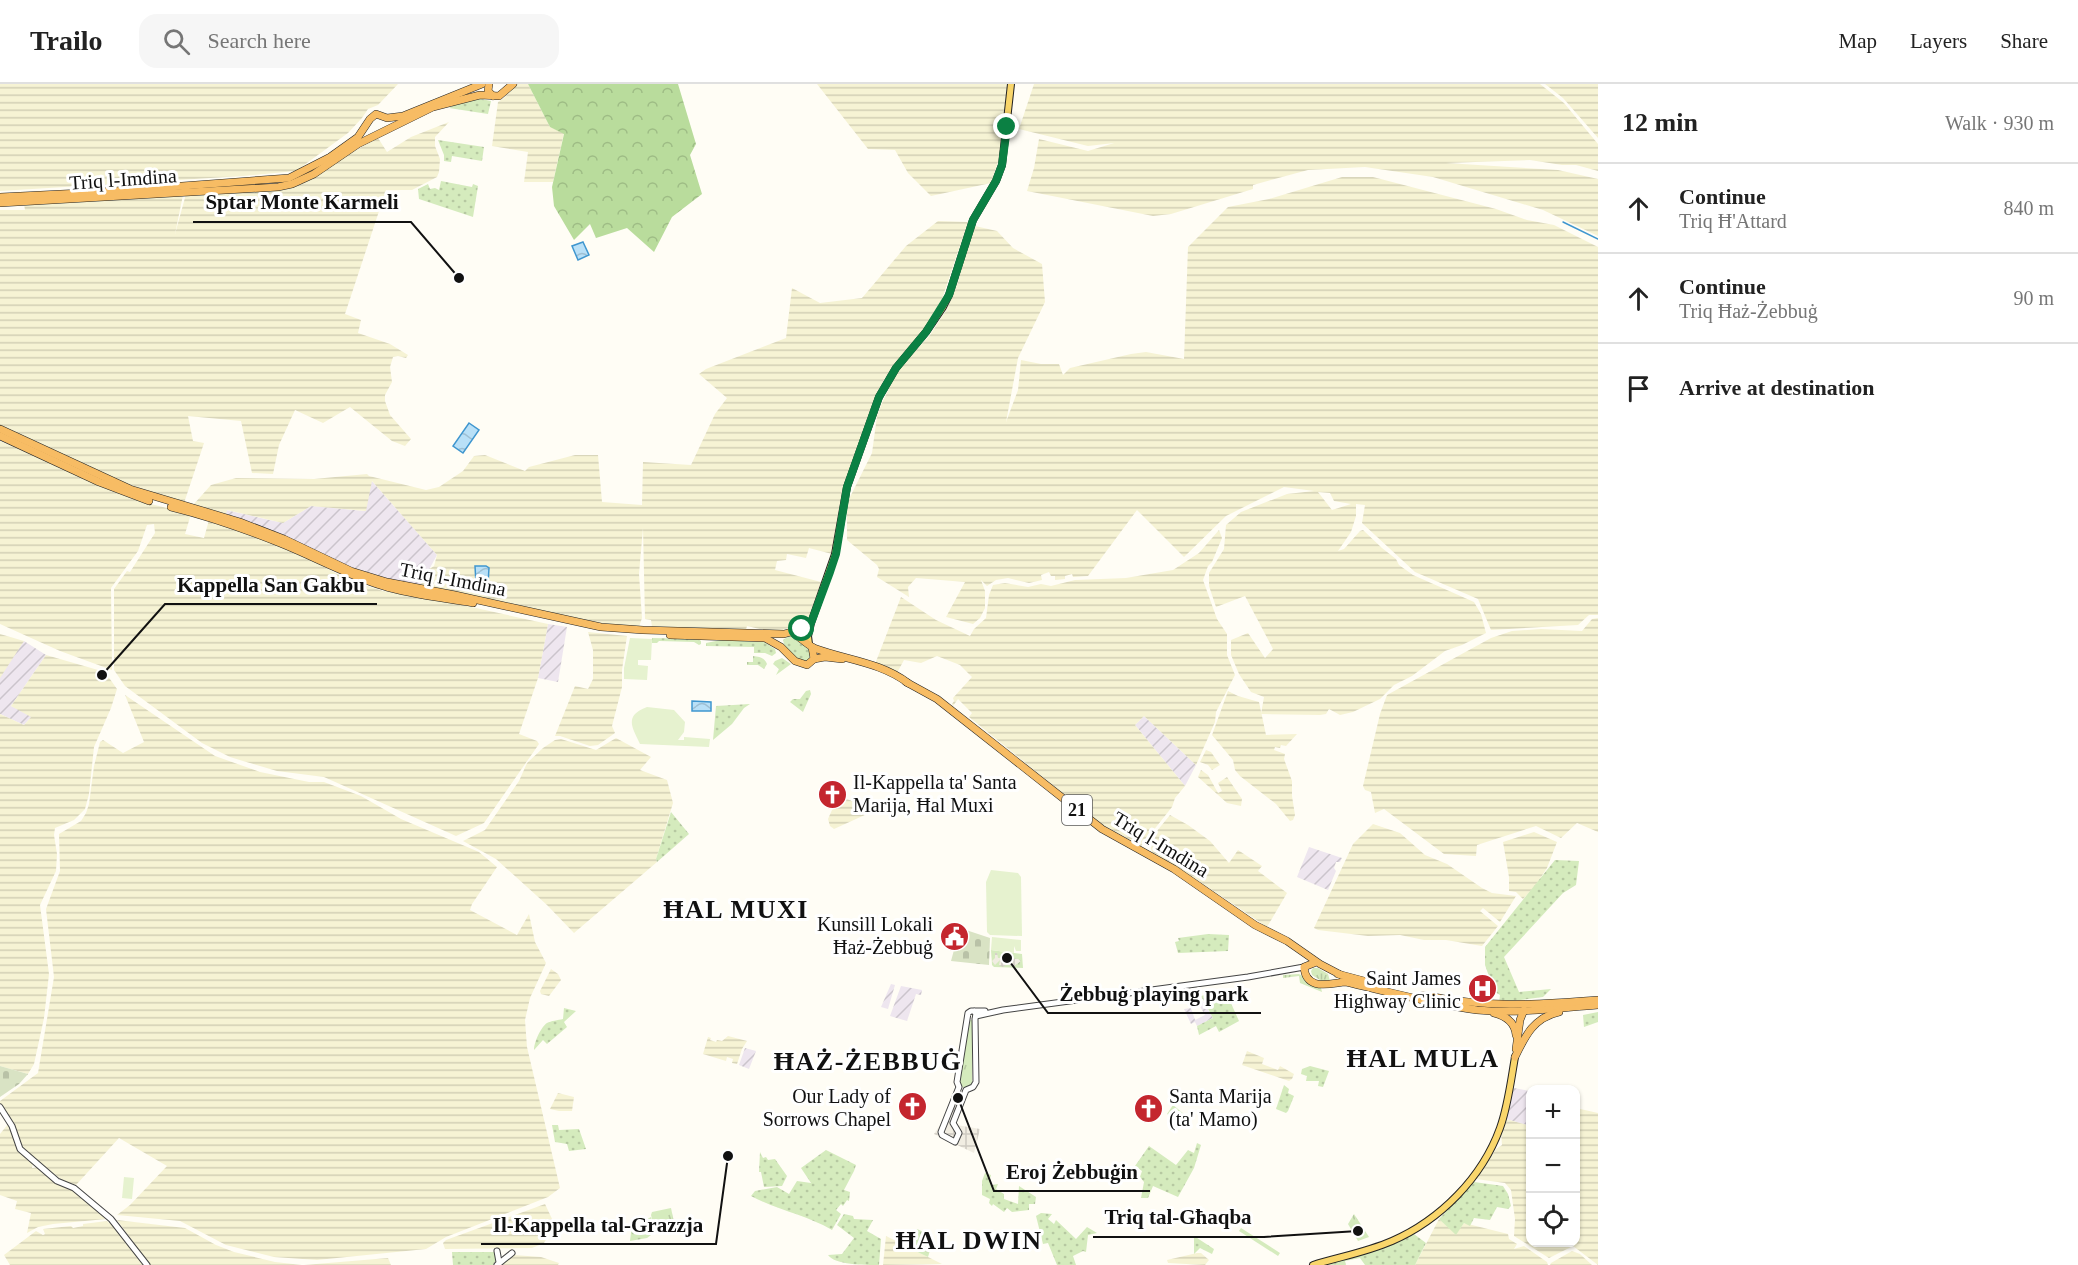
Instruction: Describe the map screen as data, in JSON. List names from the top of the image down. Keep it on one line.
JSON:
{"streets":{"highway":["Triq l-Imdina","21"]},"districts":["ĦAL MUXI","ĦAL MULA","ĦAŻ-ŻEBBUĠ","ĦAL DWIN"],"places":{"other":["Sptar Monte Karmeli","Kappella San Gakbu","Żebbuġ playing park","Eroj Żebbuġin","Il-Kappella tal-Grazzja","Triq tal-Għaqba"],"church":["Il-Kappella ta' Santa Marija, Ħal Muxi","Our Lady of Sorrows Chapel","Santa Marija (ta' Mamo)"],"public building":["Kunsill Lokali Ħaż-Żebbuġ"],"hospital":["Saint James Highway Clinic"]},"page":{"header":"Trailo","search":"Search here","nav":["Map","Layers","Share"],"heading":["12 min","Walk · 930 m"],"list":[["Continue","Triq Ħ'Attard","840 m"],["Continue","Triq Ħaż-Żebbuġ","90 m"],"Arrive at destination"],"map_buttons":["+","−"]}}
